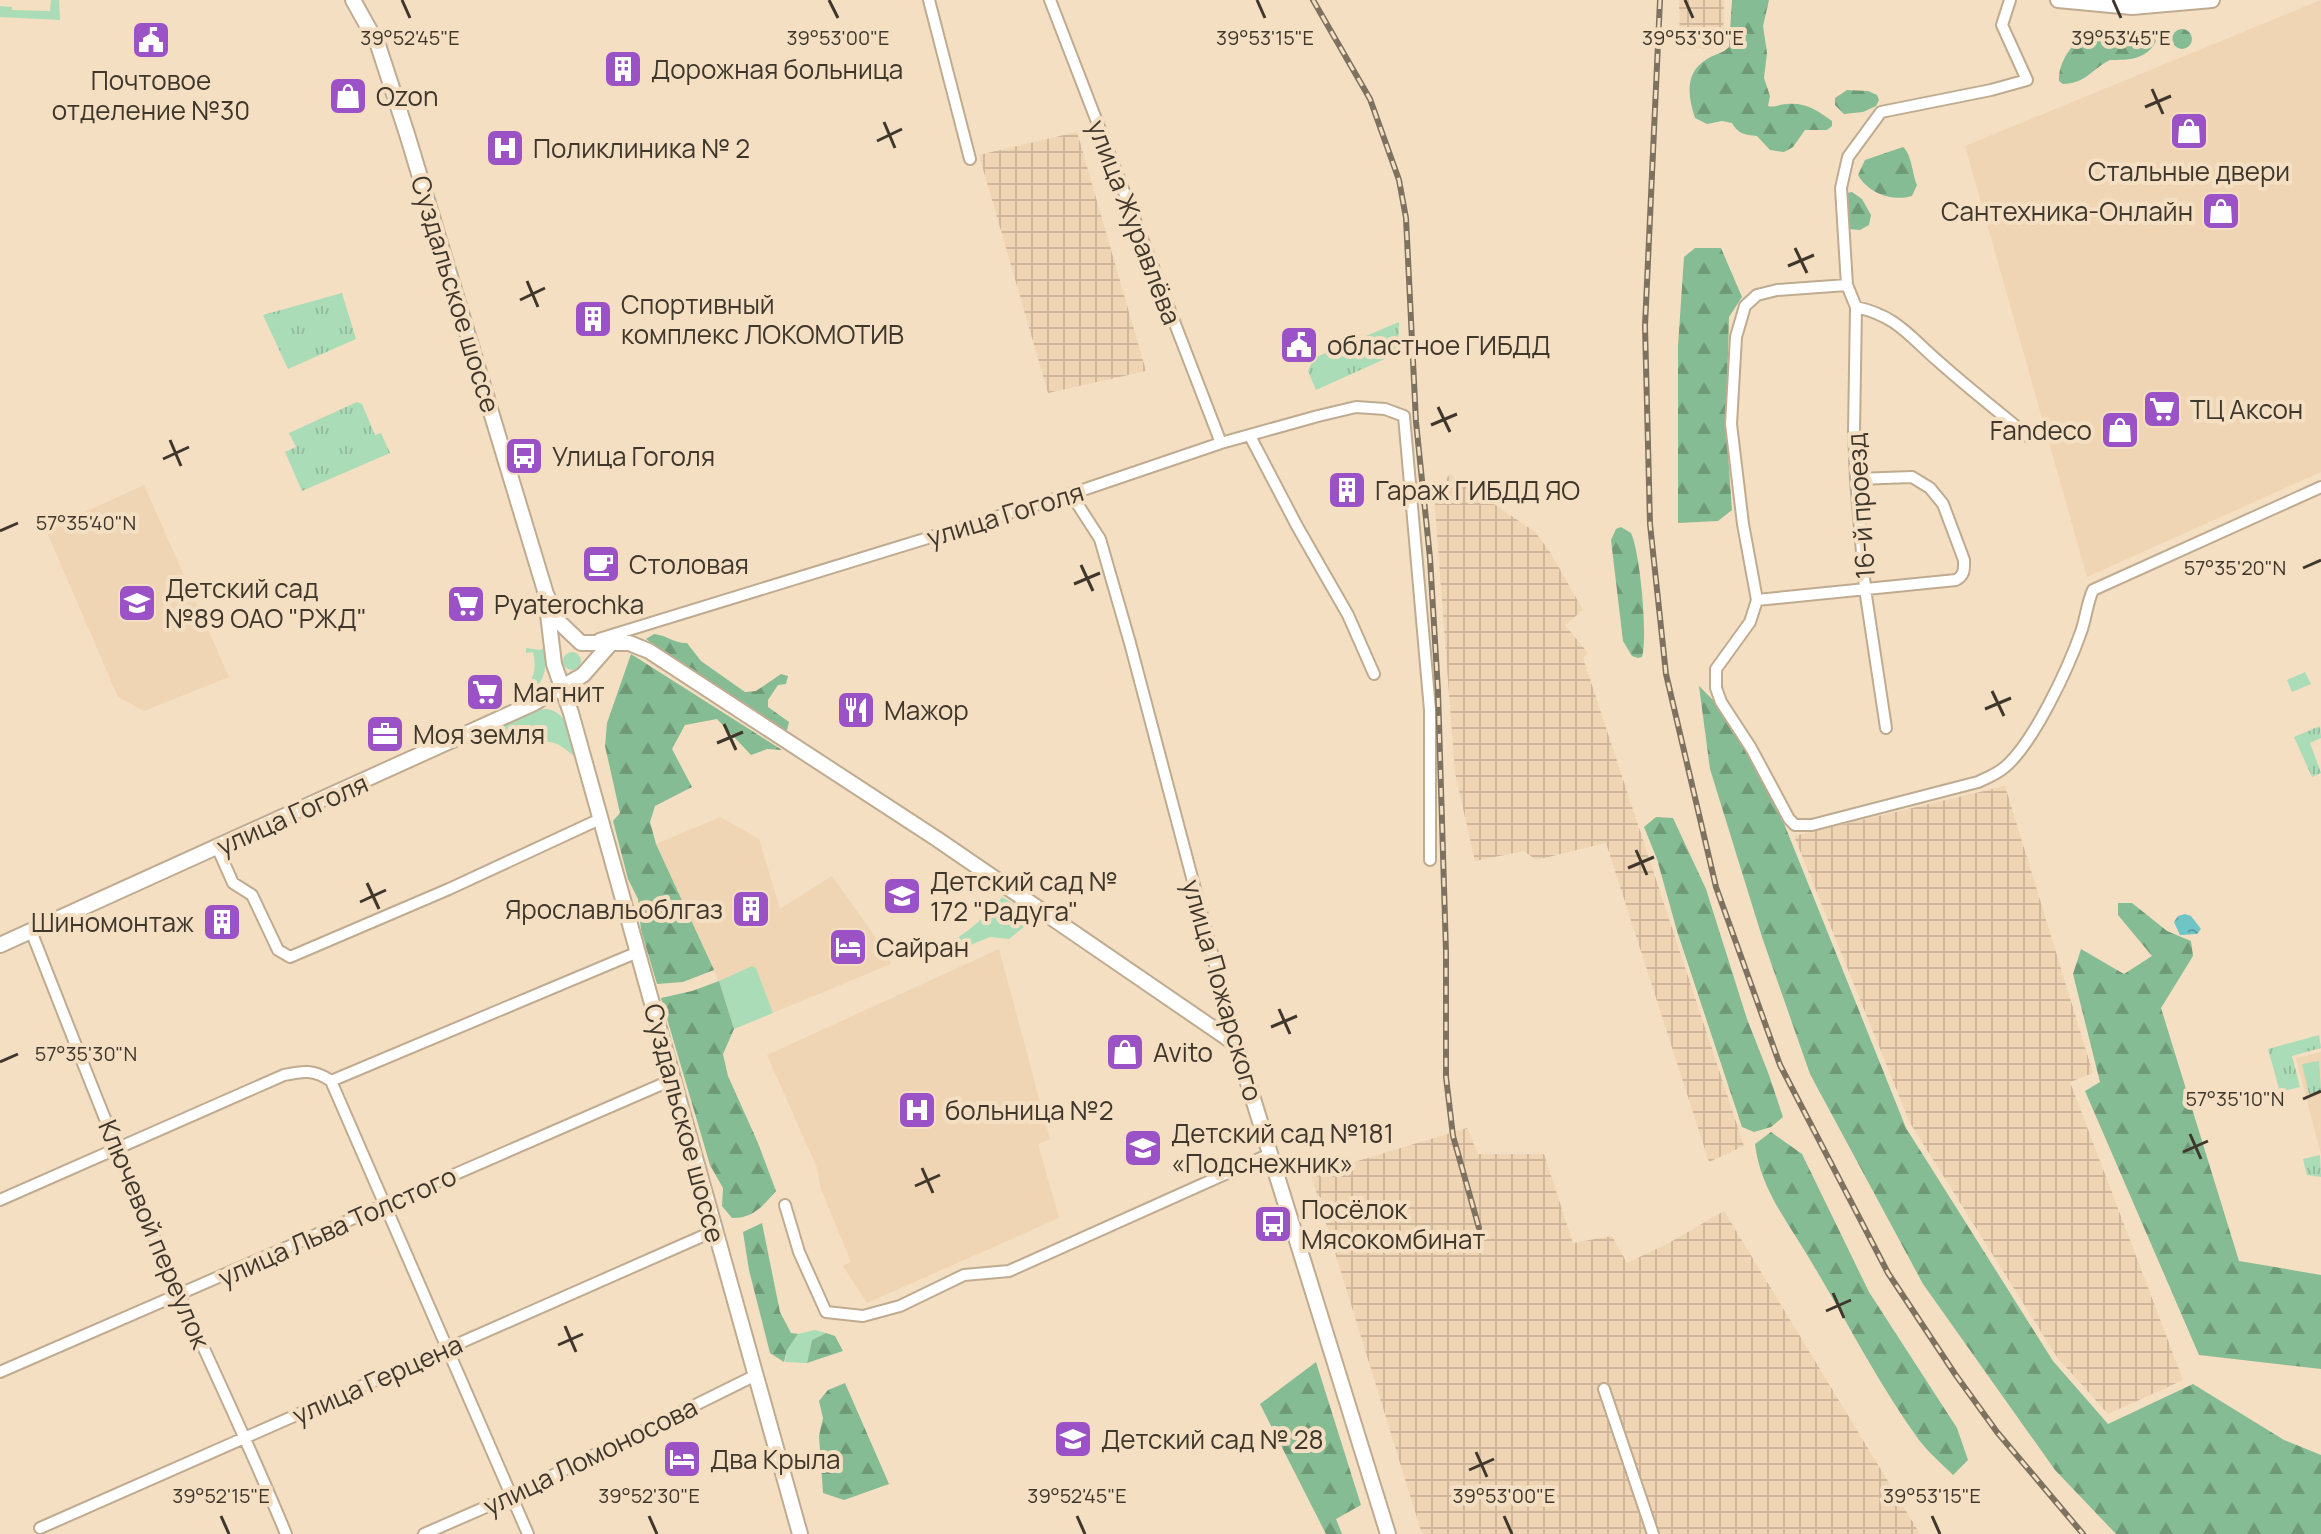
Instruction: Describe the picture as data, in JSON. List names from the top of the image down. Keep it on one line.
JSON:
{"streets":{"street":["улица Журавлёва","Суздальское шоссе","16-й проезд","улица Гоголя","улица Пожарского","улица Льва Толстого","Ключевой переулок","улица Герцена","улица Ломоносова"]},"crossings":[["улица Журавлёва","улица Гоголя"],["Суздальское шоссе","улица Гоголя"],["Суздальское шоссе","улица Льва Толстого"],["Суздальское шоссе","улица Герцена"],["Суздальское шоссе","улица Ломоносова"],["улица Гоголя","улица Пожарского"],["улица Гоголя","Ключевой переулок"],["улица Льва Толстого","Ключевой переулок"],["Ключевой переулок","улица Герцена"]],"places":{"public building":["Почтовое отделение №30","областное ГИБДД"],"building":["Дорожная больница","Спортивный комплекс ЛОКОМОТИВ","Гараж ГИБДД ЯО","Ярославльоблгаз","Шиномонтаж"],"shop":["Ozon","Стальные двери","Сантехника-Онлайн","Fandeco","Avito"],"hospital":["Поликлиника № 2","больница №2"],"supermarket":["ТЦ Аксон","Pyaterochka","Магнит"],"bus stop":["Улица Гоголя","Посёлок Мясокомбинат"],"cafe":["Столовая"],"school or university":["Детский сад №89 ОАО \"РЖД\"","Детский сад № 172 \"Радуга\"","Детский сад №181 «Подснежник»","Детский сад № 28"],"restaurant":["Мажор"],"office":["Моя земля"],"hotel":["Сайран","Два Крыла"]},"coordinates":["39°52'45\"E","39°53'00\"E","39°53'15\"E","39°53'45\"E","39°53'30\"E","57°35'40\"N","57°35'20\"N","57°35'30\"N","57°35'10\"N","39°52'15\"E","39°52'30\"E"]}
